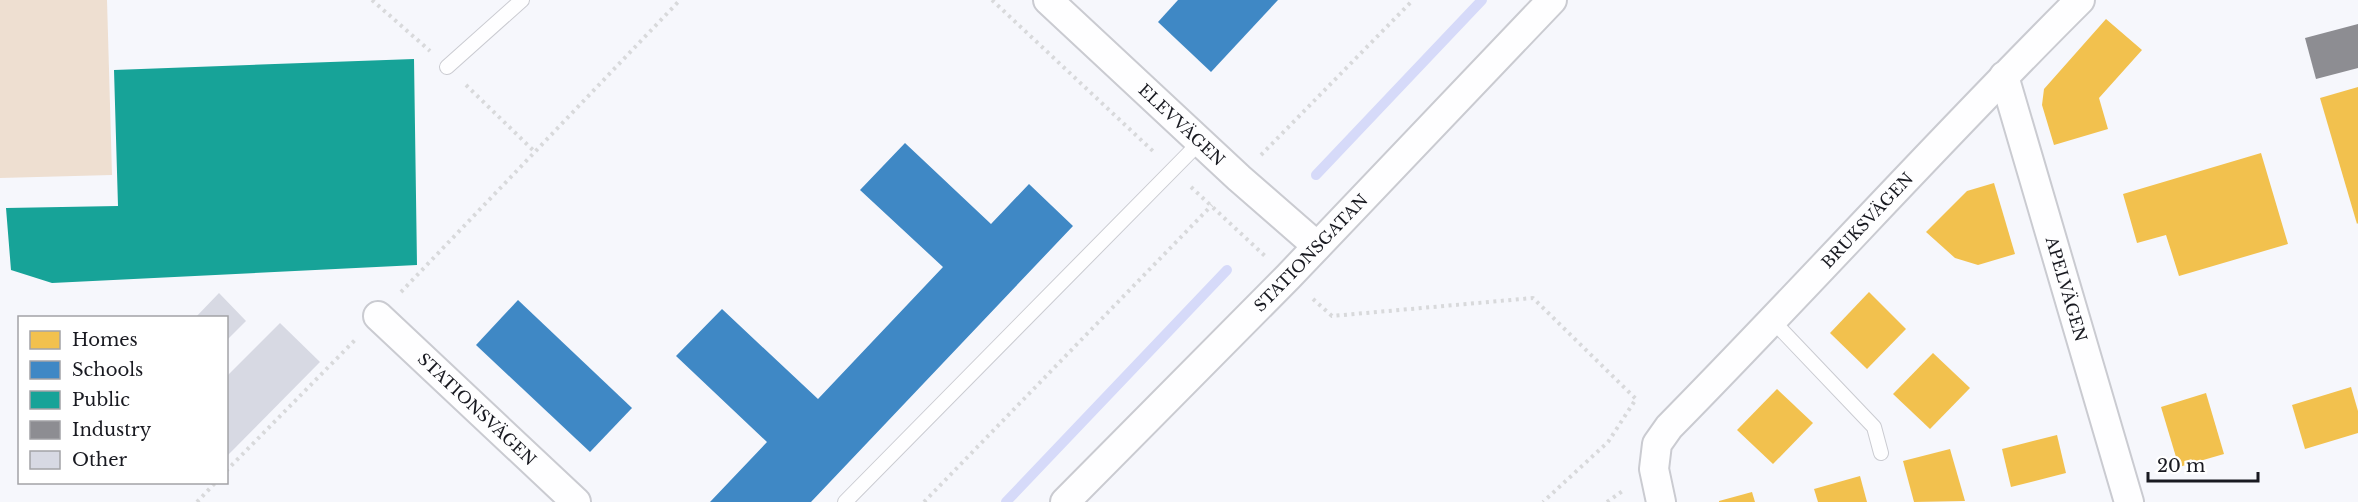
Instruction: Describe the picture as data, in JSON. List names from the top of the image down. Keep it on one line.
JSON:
{"streets":{"street":["ELEVVÄGEN","BRUKSVÄGEN","STATIONSGATAN","APELVÄGEN","STATIONSVÄGEN"]},"crossings":[["ELEVVÄGEN","STATIONSGATAN"],["BRUKSVÄGEN","APELVÄGEN"]],"legend":["Homes","Schools","Public","Industry","Other"],"scale_bar":"20 m"}
